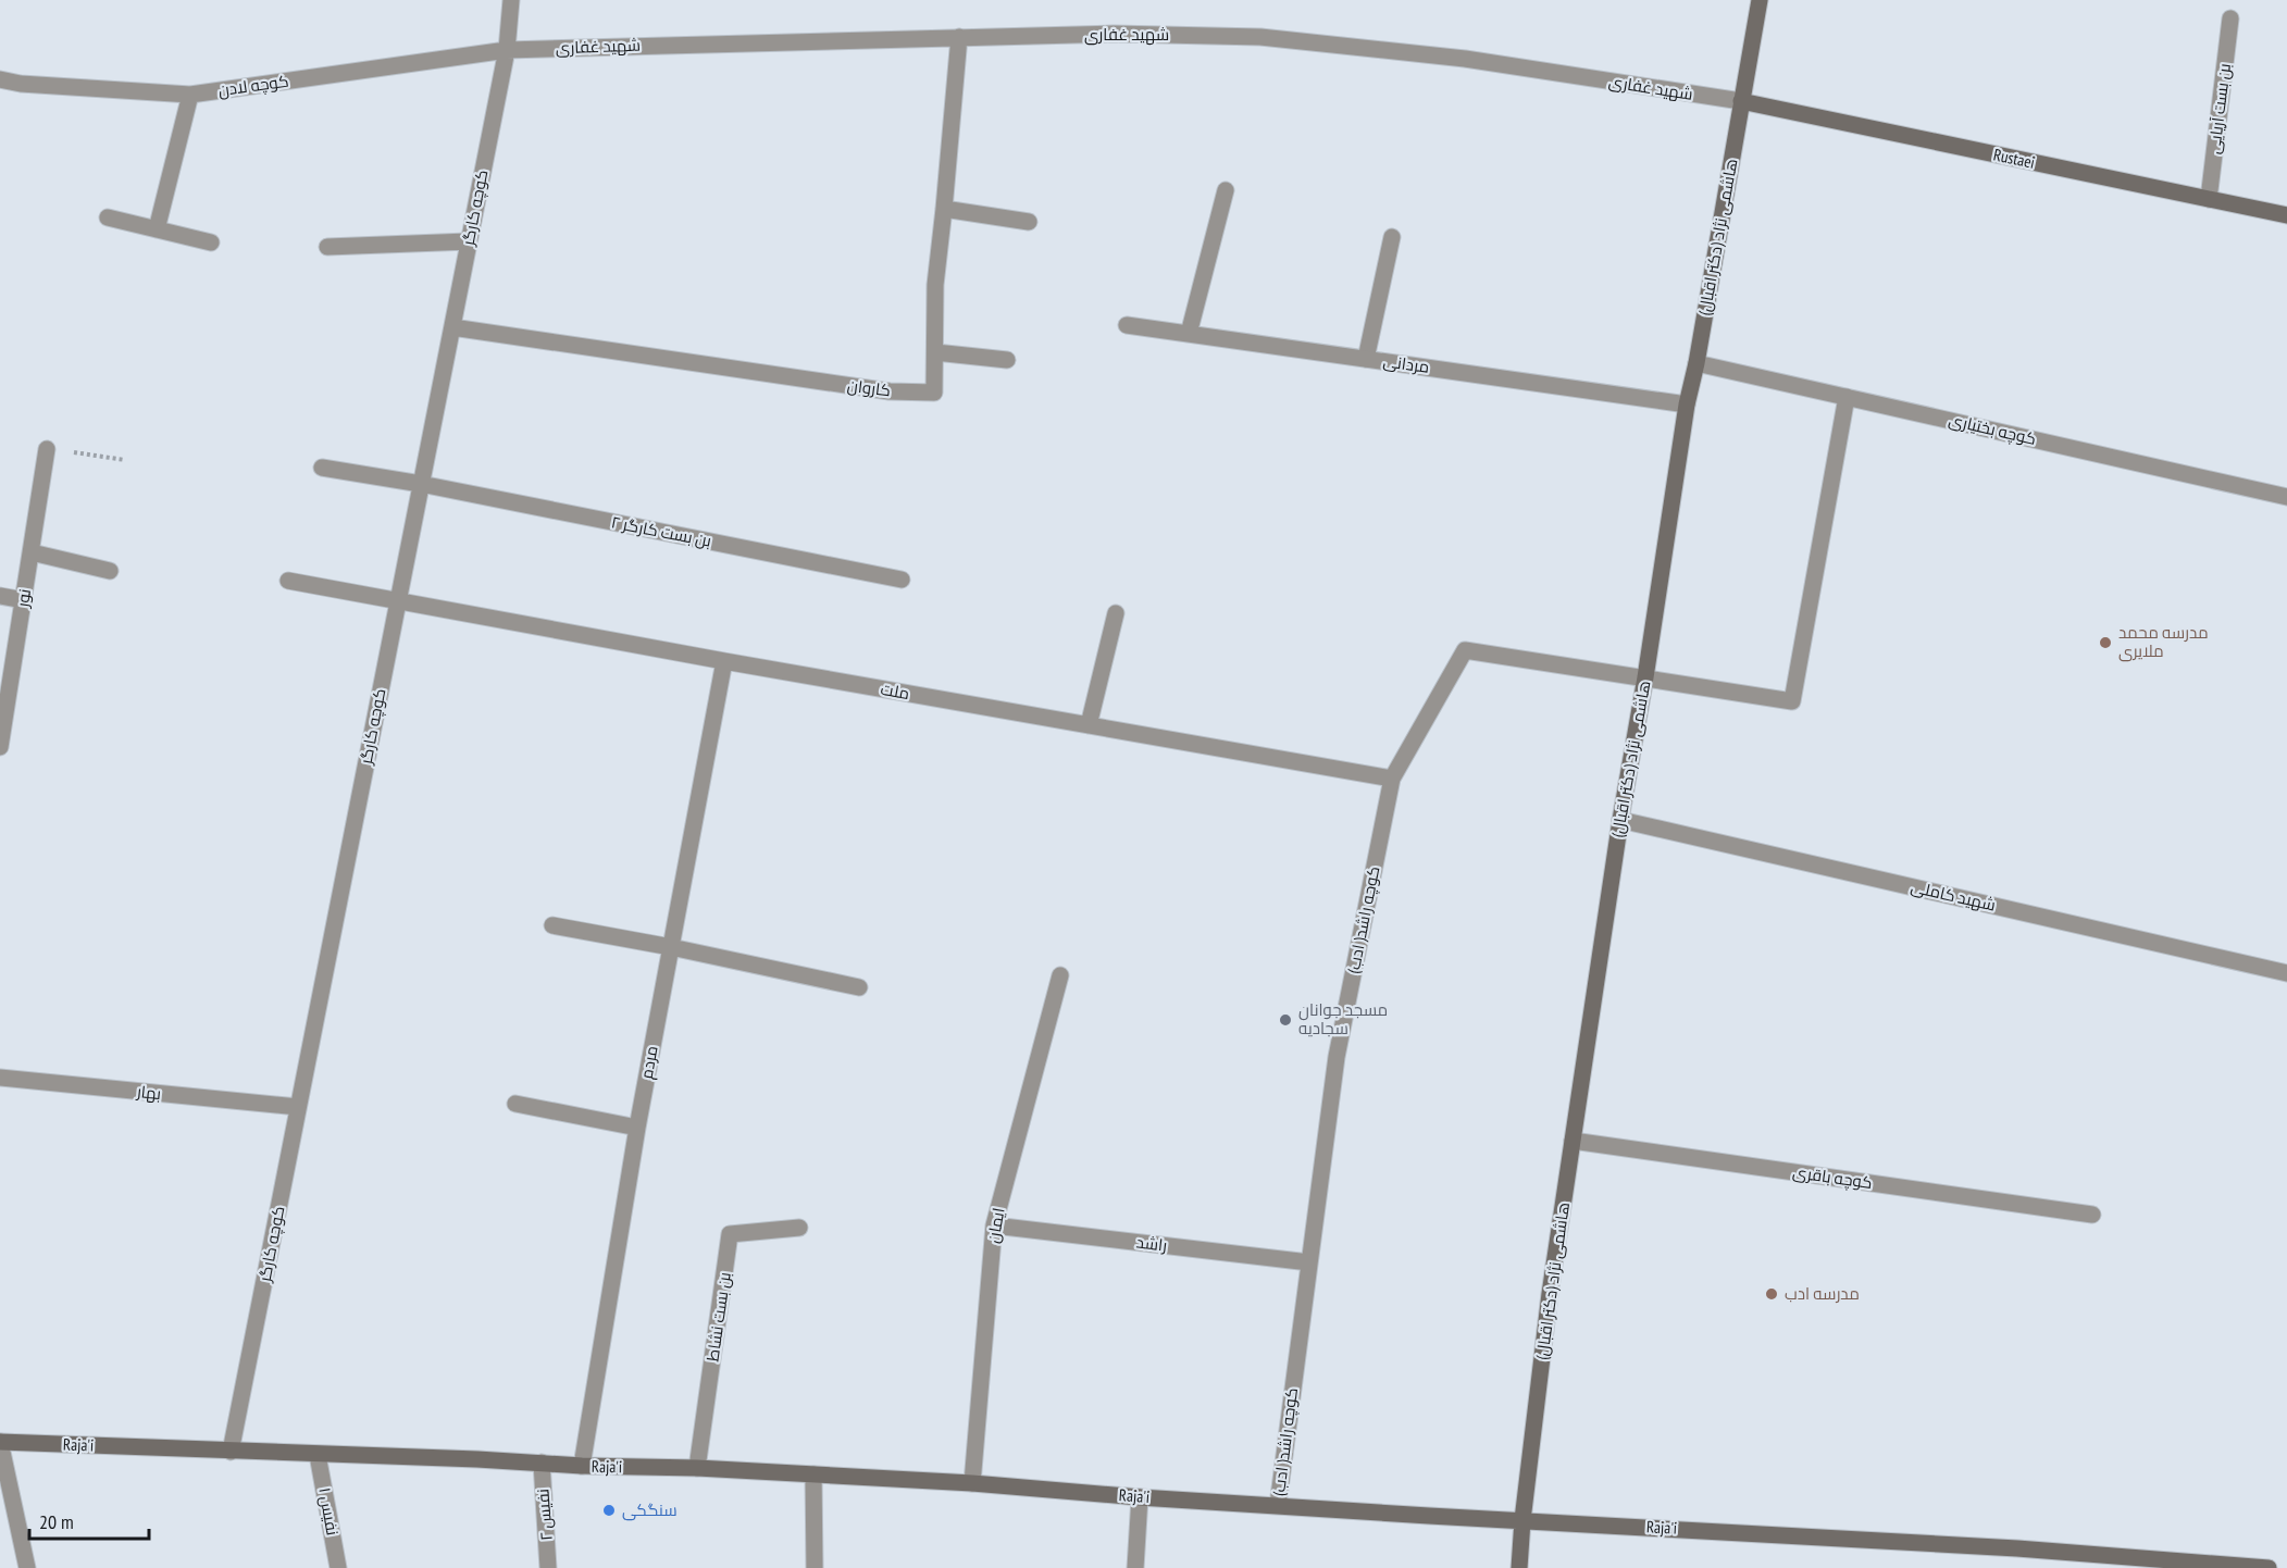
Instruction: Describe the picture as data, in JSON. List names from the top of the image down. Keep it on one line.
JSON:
{"streets":{"main road":["Rustaei","هاشمی نژاد (دکتر اقبال)","Raja'i"],"street":["شهید غفاری","کوچه لادن","بن بست آریایی","کوچه کارگر","مردانی","کاروان","کوچه بختیاری","بن بست کارگر ۲","نور","ملت","شهید کاملی","کوچه راشد( ادب)","مردم","بهار","کوچه باقری","ایمان","راشد","بن بست نشاط","نفیس ‍۱","نفیس ۲"]},"crossings":[["شهید غفاری","کوچه لادن"],["شهید غفاری","Rustaei"],["شهید غفاری","کوچه کارگر"],["شهید غفاری","هاشمی نژاد (دکتر اقبال)"],["شهید غفاری","کاروان"],["کوچه لادن","کوچه کارگر"],["بن بست آریایی","Rustaei"],["Rustaei","هاشمی نژاد (دکتر اقبال)"],["کوچه کارگر","کاروان"],["کوچه کارگر","بن بست کارگر ۲"],["کوچه کارگر","ملت"],["کوچه کارگر","بهار"],["کوچه کارگر","Raja'i"],["هاشمی نژاد (دکتر اقبال)","مردانی"],["هاشمی نژاد (دکتر اقبال)","کوچه بختیاری"],["هاشمی نژاد (دکتر اقبال)","شهید کاملی"],["هاشمی نژاد (دکتر اقبال)","کوچه راشد( ادب)"],["هاشمی نژاد (دکتر اقبال)","کوچه باقری"],["هاشمی نژاد (دکتر اقبال)","Raja'i"],["ملت","کوچه راشد( ادب)"],["ملت","مردم"],["کوچه راشد( ادب)","راشد"],["کوچه راشد( ادب)","Raja'i"],["مردم","Raja'i"],["ایمان","راشد"],["ایمان","Raja'i"],["بن بست نشاط","Raja'i"],["Raja'i","نفیس ‍۱"],["Raja'i","نفیس ۲"]],"places":["مدرسه محمد ملایری","مسجد جوانان سجادیه","مدرسه ادب","سنگکی"],"scale_bar":"20 m"}
